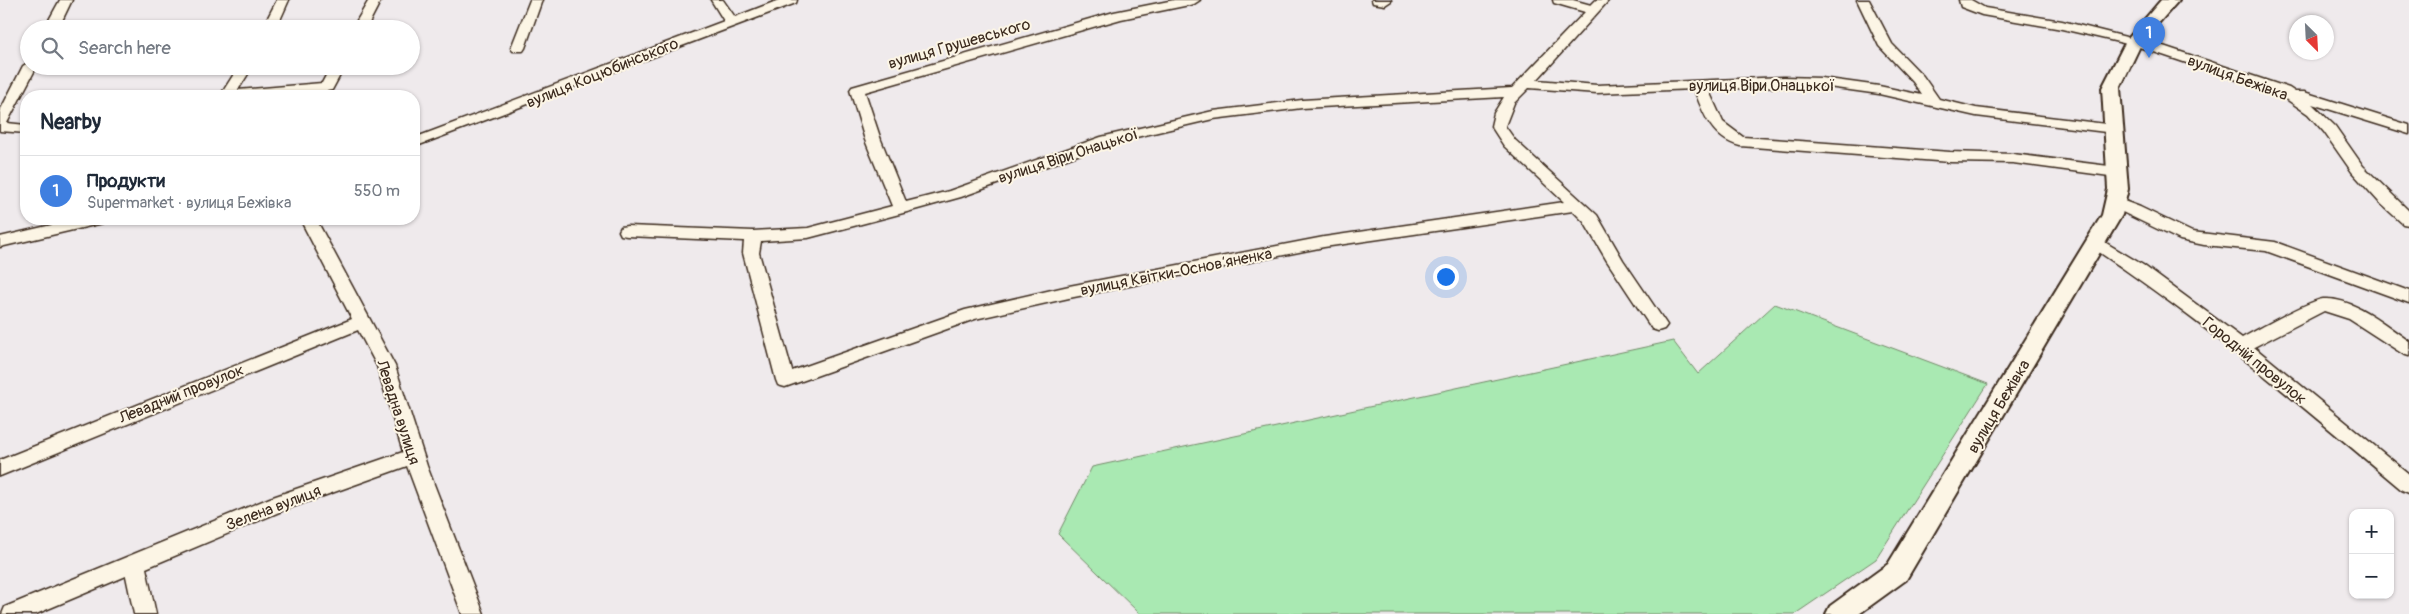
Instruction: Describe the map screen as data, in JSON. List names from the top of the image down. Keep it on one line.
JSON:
{"streets":{"main road":["вулиця Бежівка"],"street":["вулиця Грушевського","вулиця Коцюбинського","вулиця Віри Онацької","вулиця Квітки-Основʼяненка","Городній провулок","Левадний провулок","Левадна вулиця","Зелена вулиця"]},"crossings":[["вулиця Грушевського","вулиця Віри Онацької"],["вулиця Бежівка","вулиця Віри Онацької"],["вулиця Бежівка","Городній провулок"],["вулиця Віри Онацької","вулиця Квітки-Основʼяненка"],["Левадний провулок","Левадна вулиця"],["Левадна вулиця","Зелена вулиця"]],"north":"bottom right","page":{"pins":"1","search":"Search here","heading":"Nearby","list":[{"mark":"1","name":"Продукти","note":"Supermarket · вулиця Бежівка","value":"550 m"}],"map_buttons":["+","−"]}}
